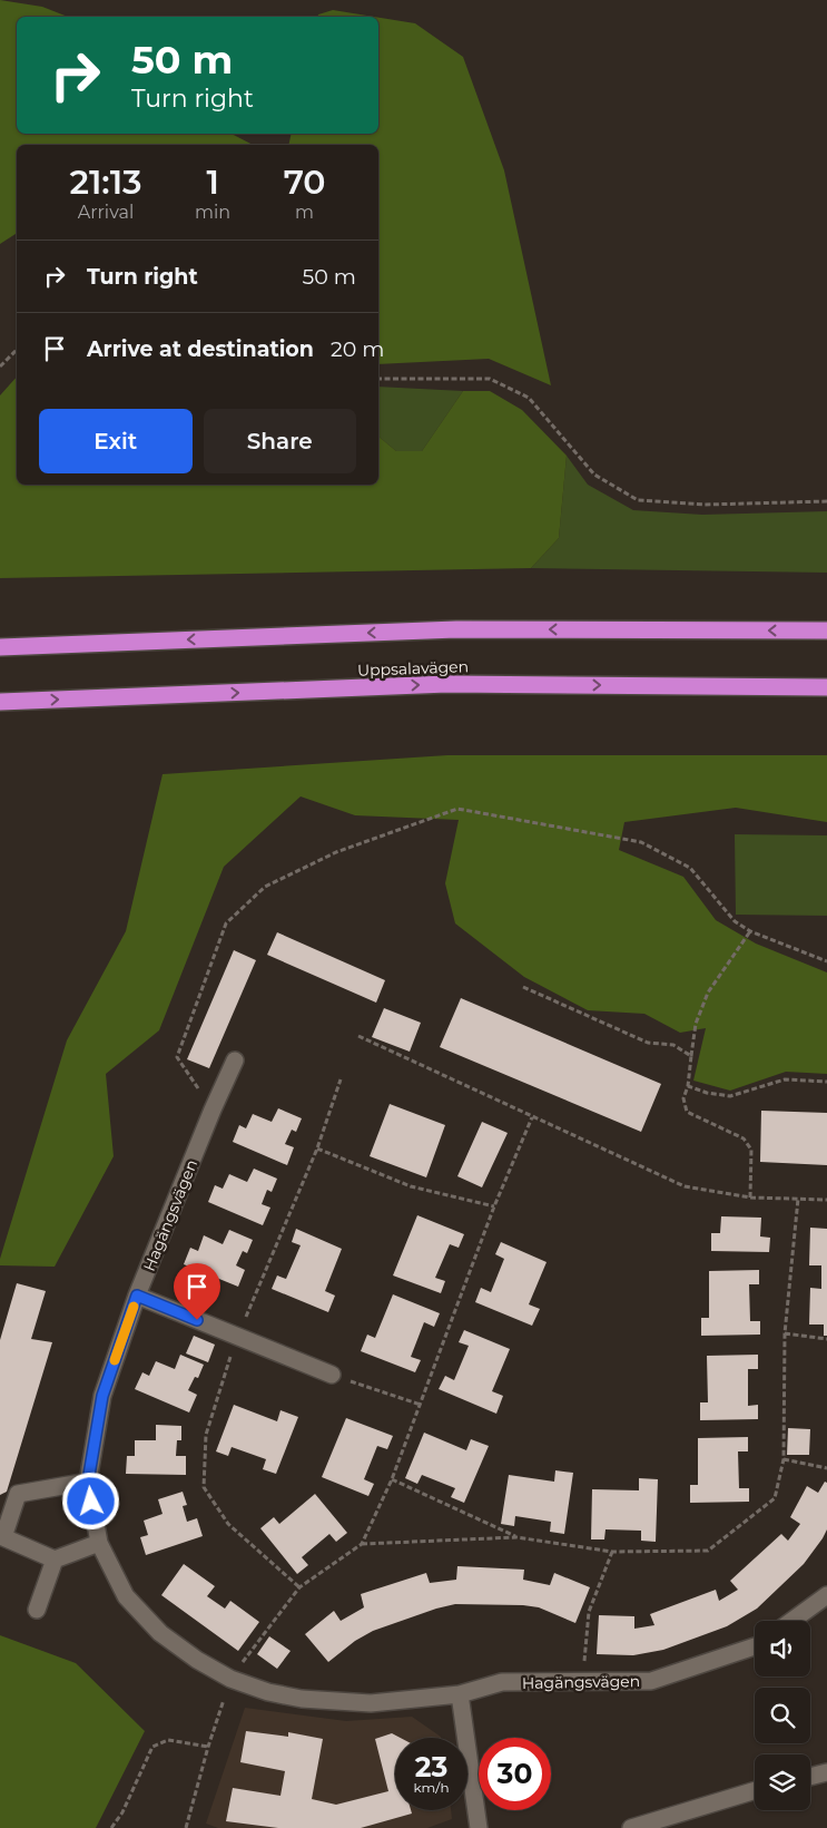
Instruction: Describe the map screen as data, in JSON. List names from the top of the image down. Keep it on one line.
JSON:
{"streets":{"highway":["Uppsalavägen"],"street":["Hagängsvägen"]},"page":{"turn":["50 m","Turn right"],"eta":["21:13","Arrival","1","min","70","m"],"list":[{"name":"Turn right","value":"50 m"},{"name":"Arrive at destination","value":"20 m"}],"buttons":["Exit","Share"],"speed":"23 km/h","limit":"30"}}
